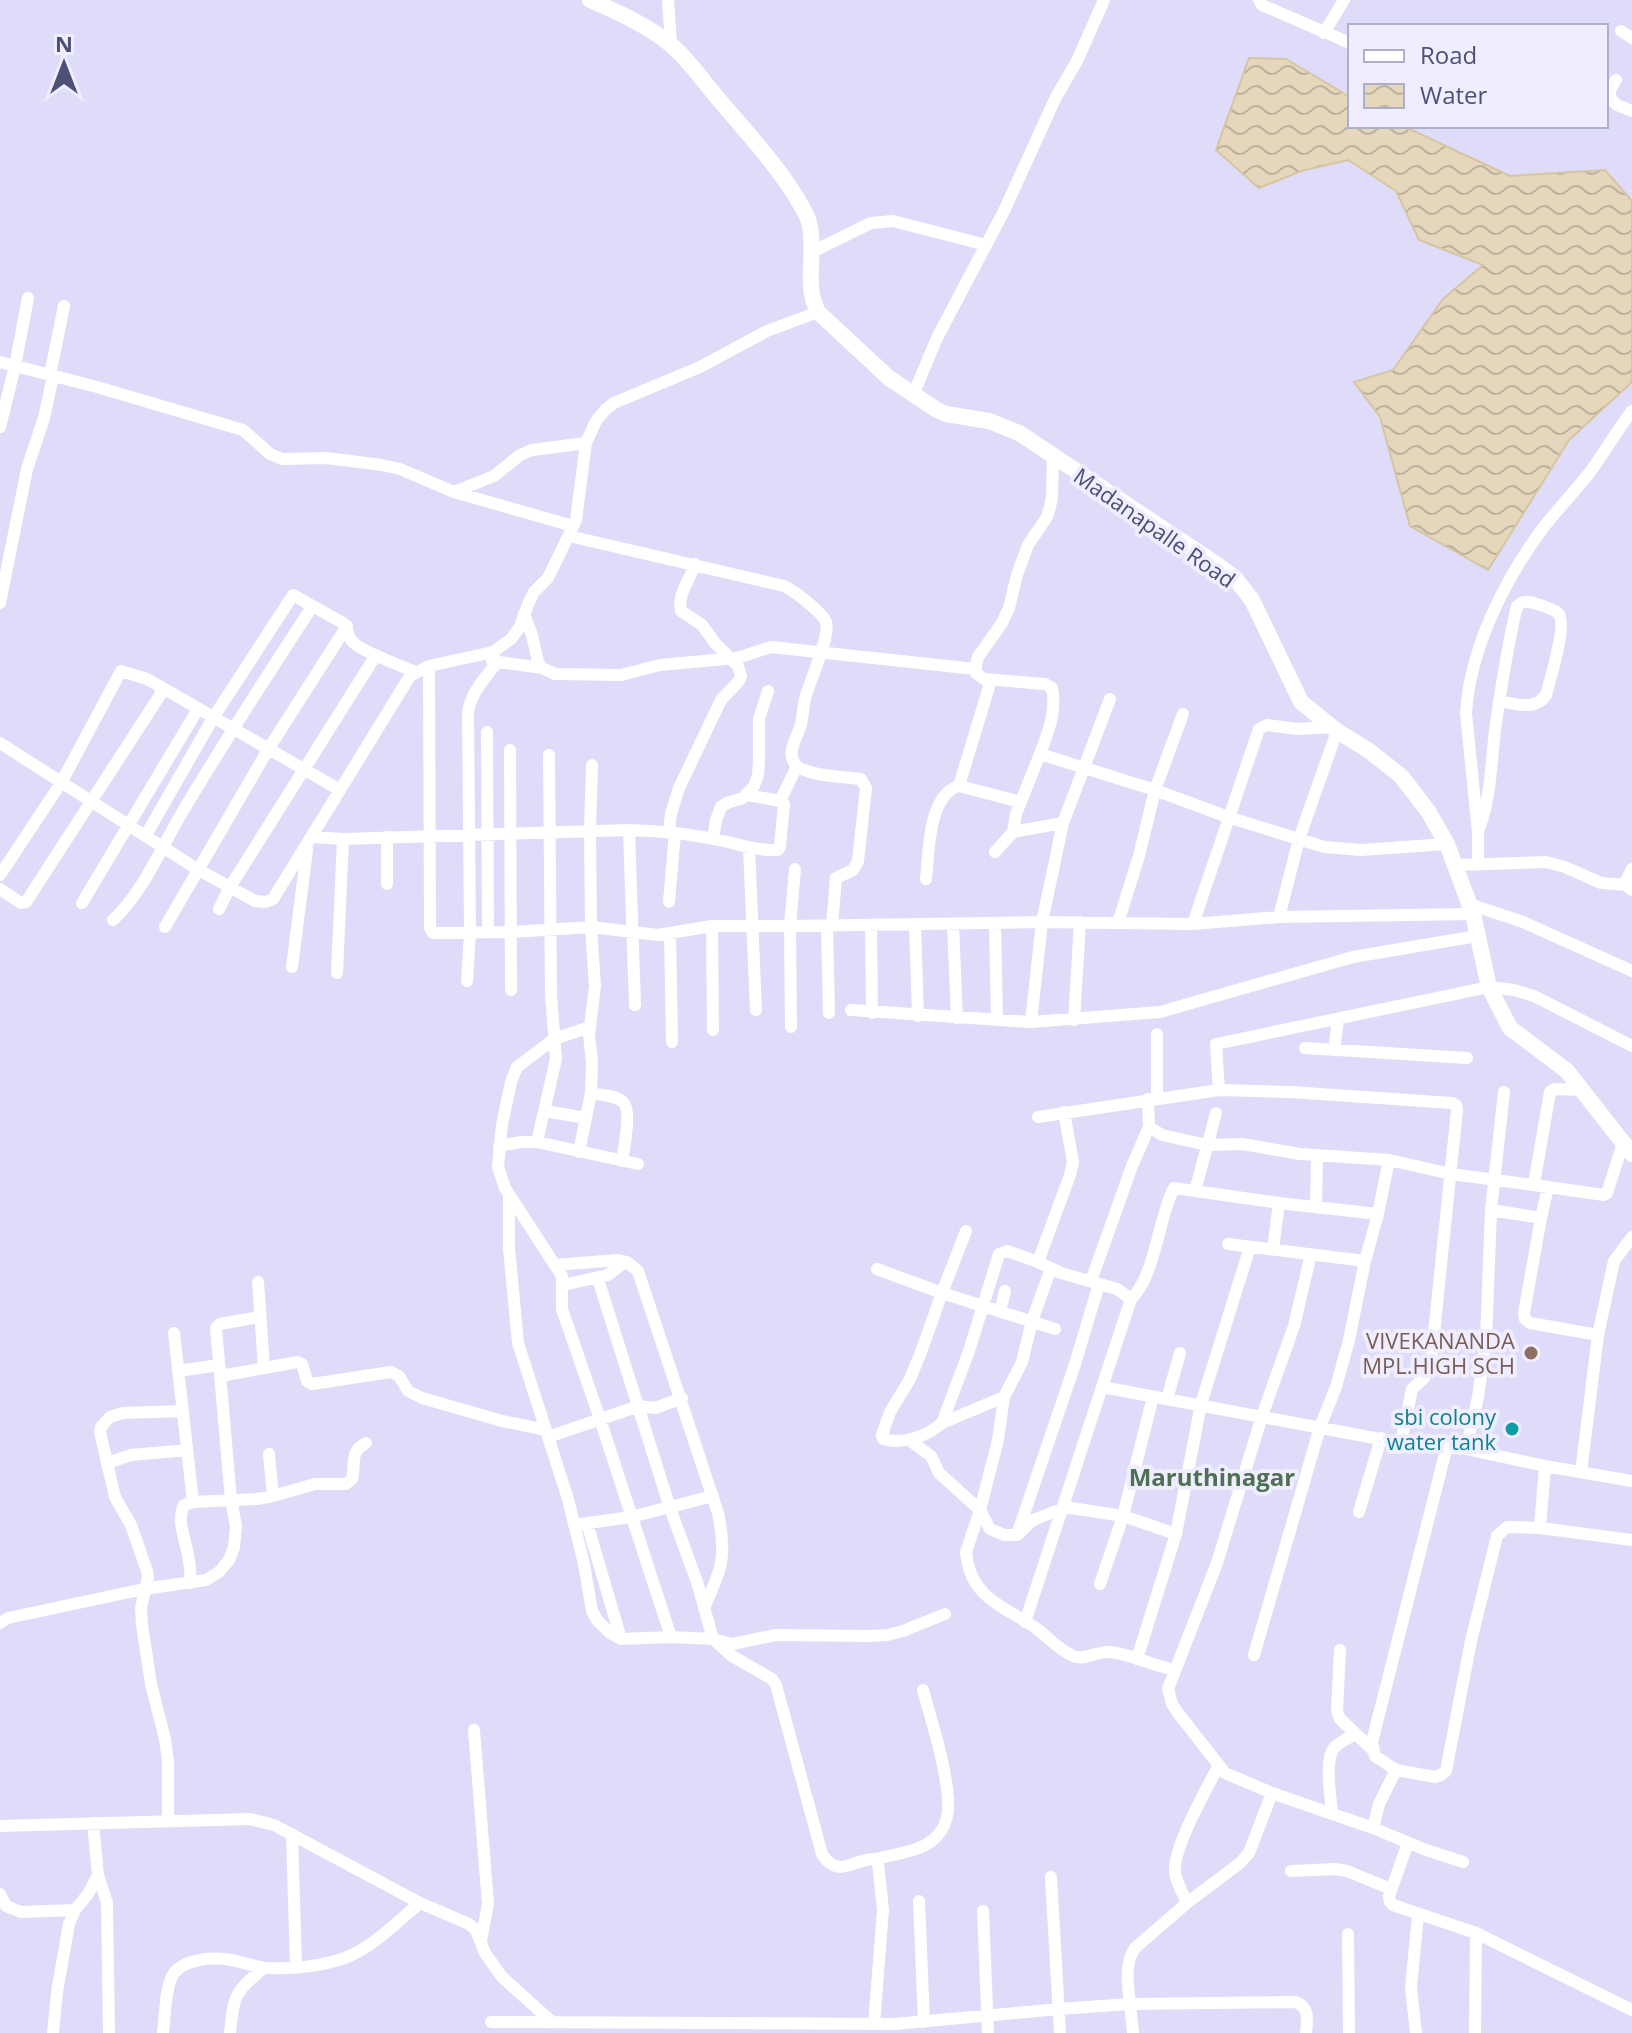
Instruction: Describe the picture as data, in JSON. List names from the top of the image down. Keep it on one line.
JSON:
{"streets":{"main road":["Madanapalle Road"]},"districts":["Maruthinagar"],"places":["VIVEKANANDA MPL.HIGH SCH","sbi colony water tank"],"legend":["Road","Water"],"north":"top"}
